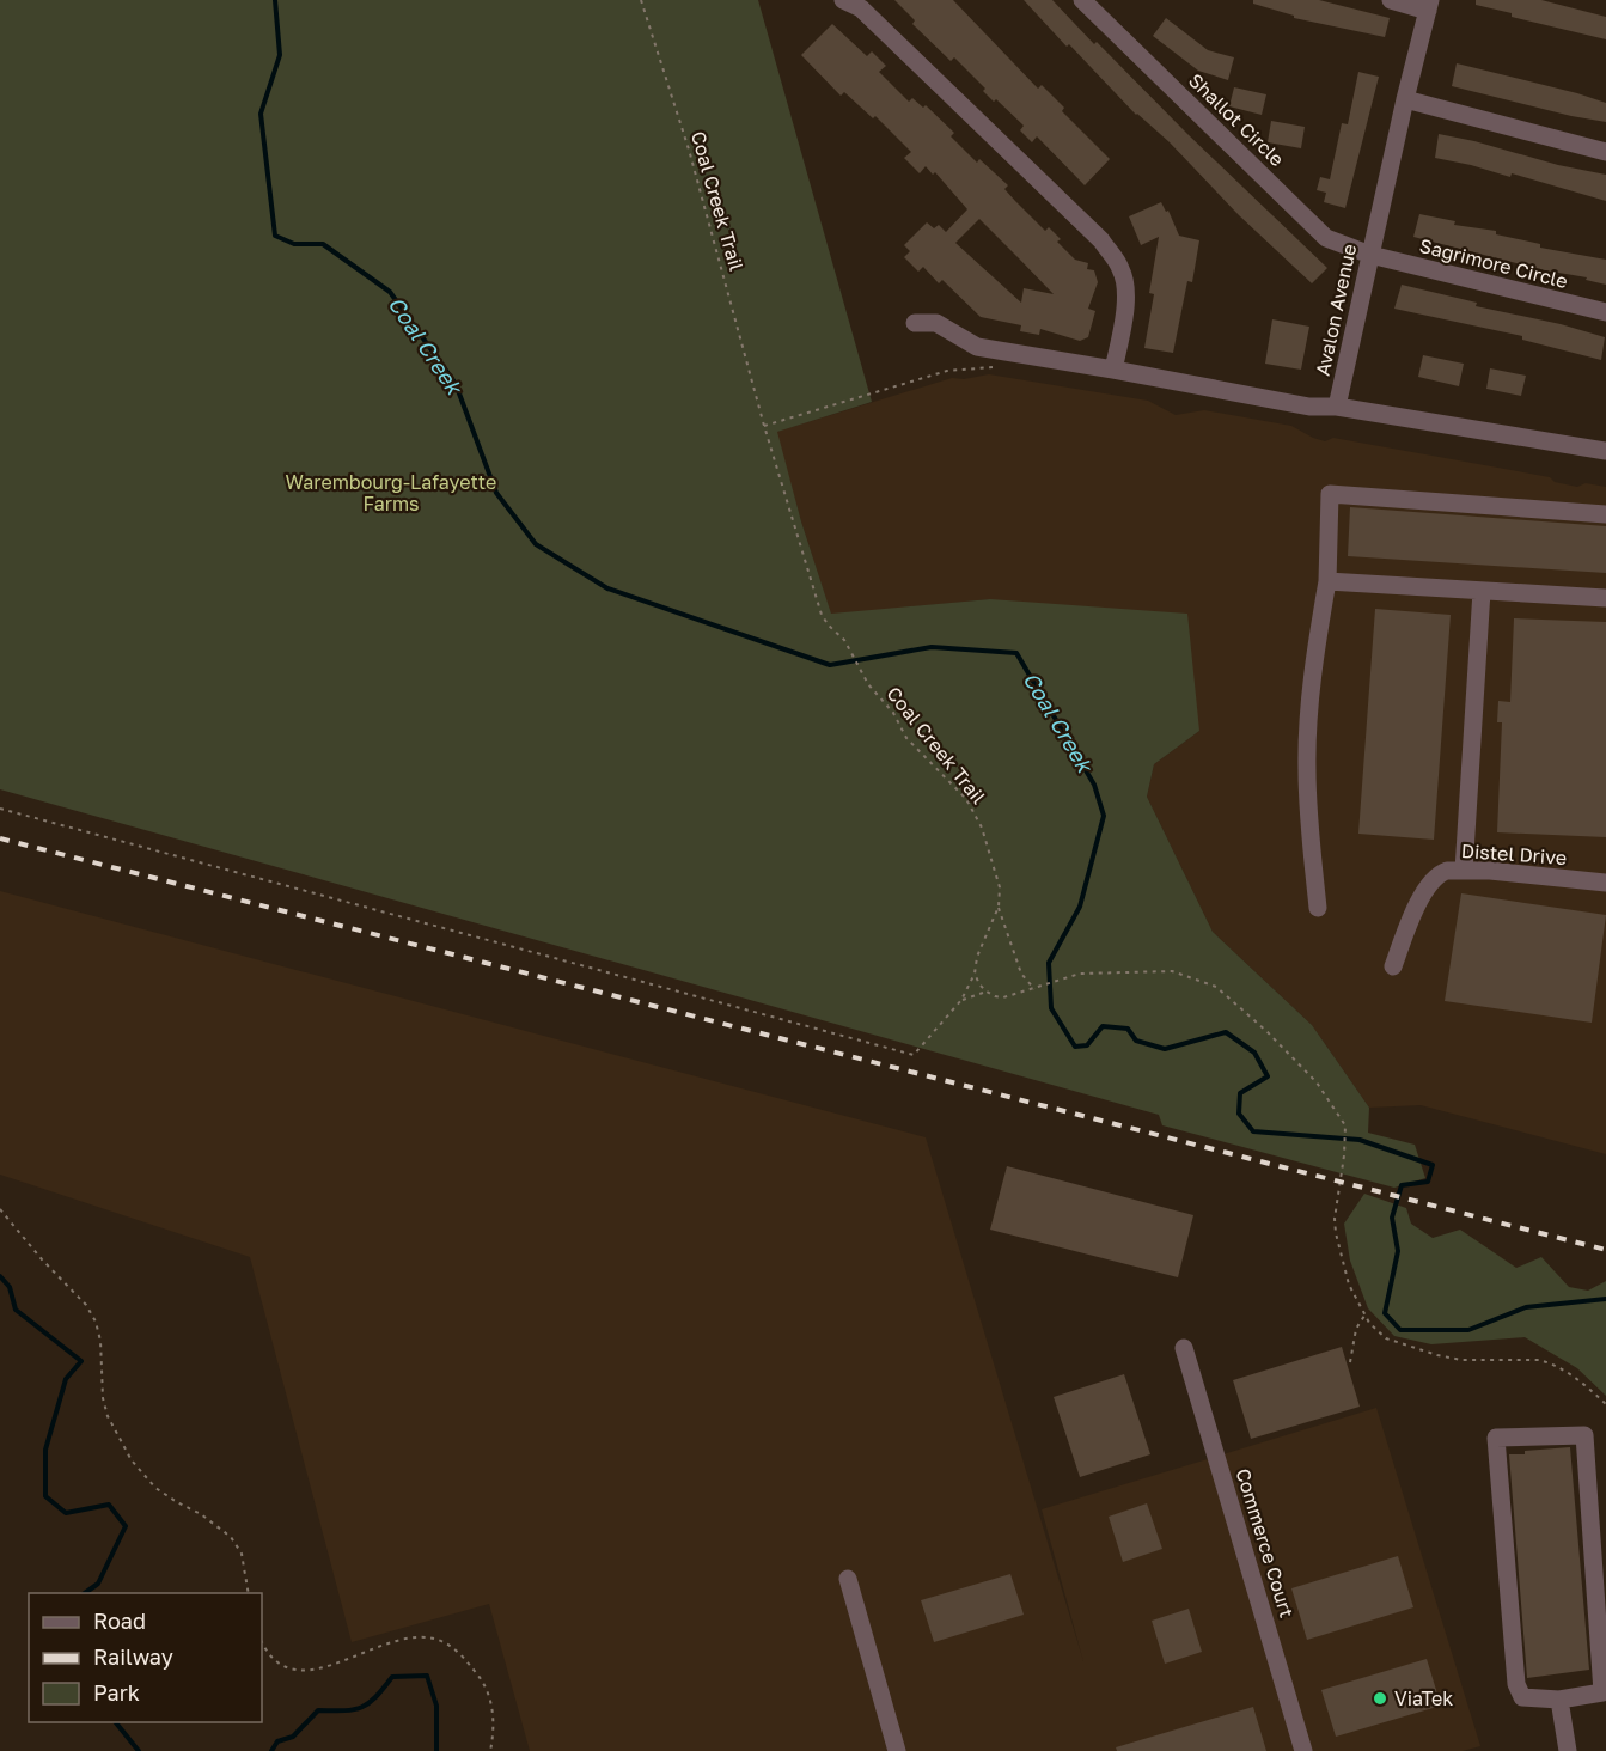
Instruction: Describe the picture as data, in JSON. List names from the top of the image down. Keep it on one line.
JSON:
{"streets":{"street":["Shallot Circle","Sagrimore Circle","Avalon Avenue","Distel Drive","Commerce Court"],"path":["Coal Creek Trail"]},"crossings":[["Shallot Circle","Sagrimore Circle"],["Shallot Circle","Avalon Avenue"],["Sagrimore Circle","Avalon Avenue"]],"water":["Coal Creek"],"parks":["Warembourg-Lafayette Farms"],"places":["ViaTek"],"legend":["Road","Railway","Park"]}
